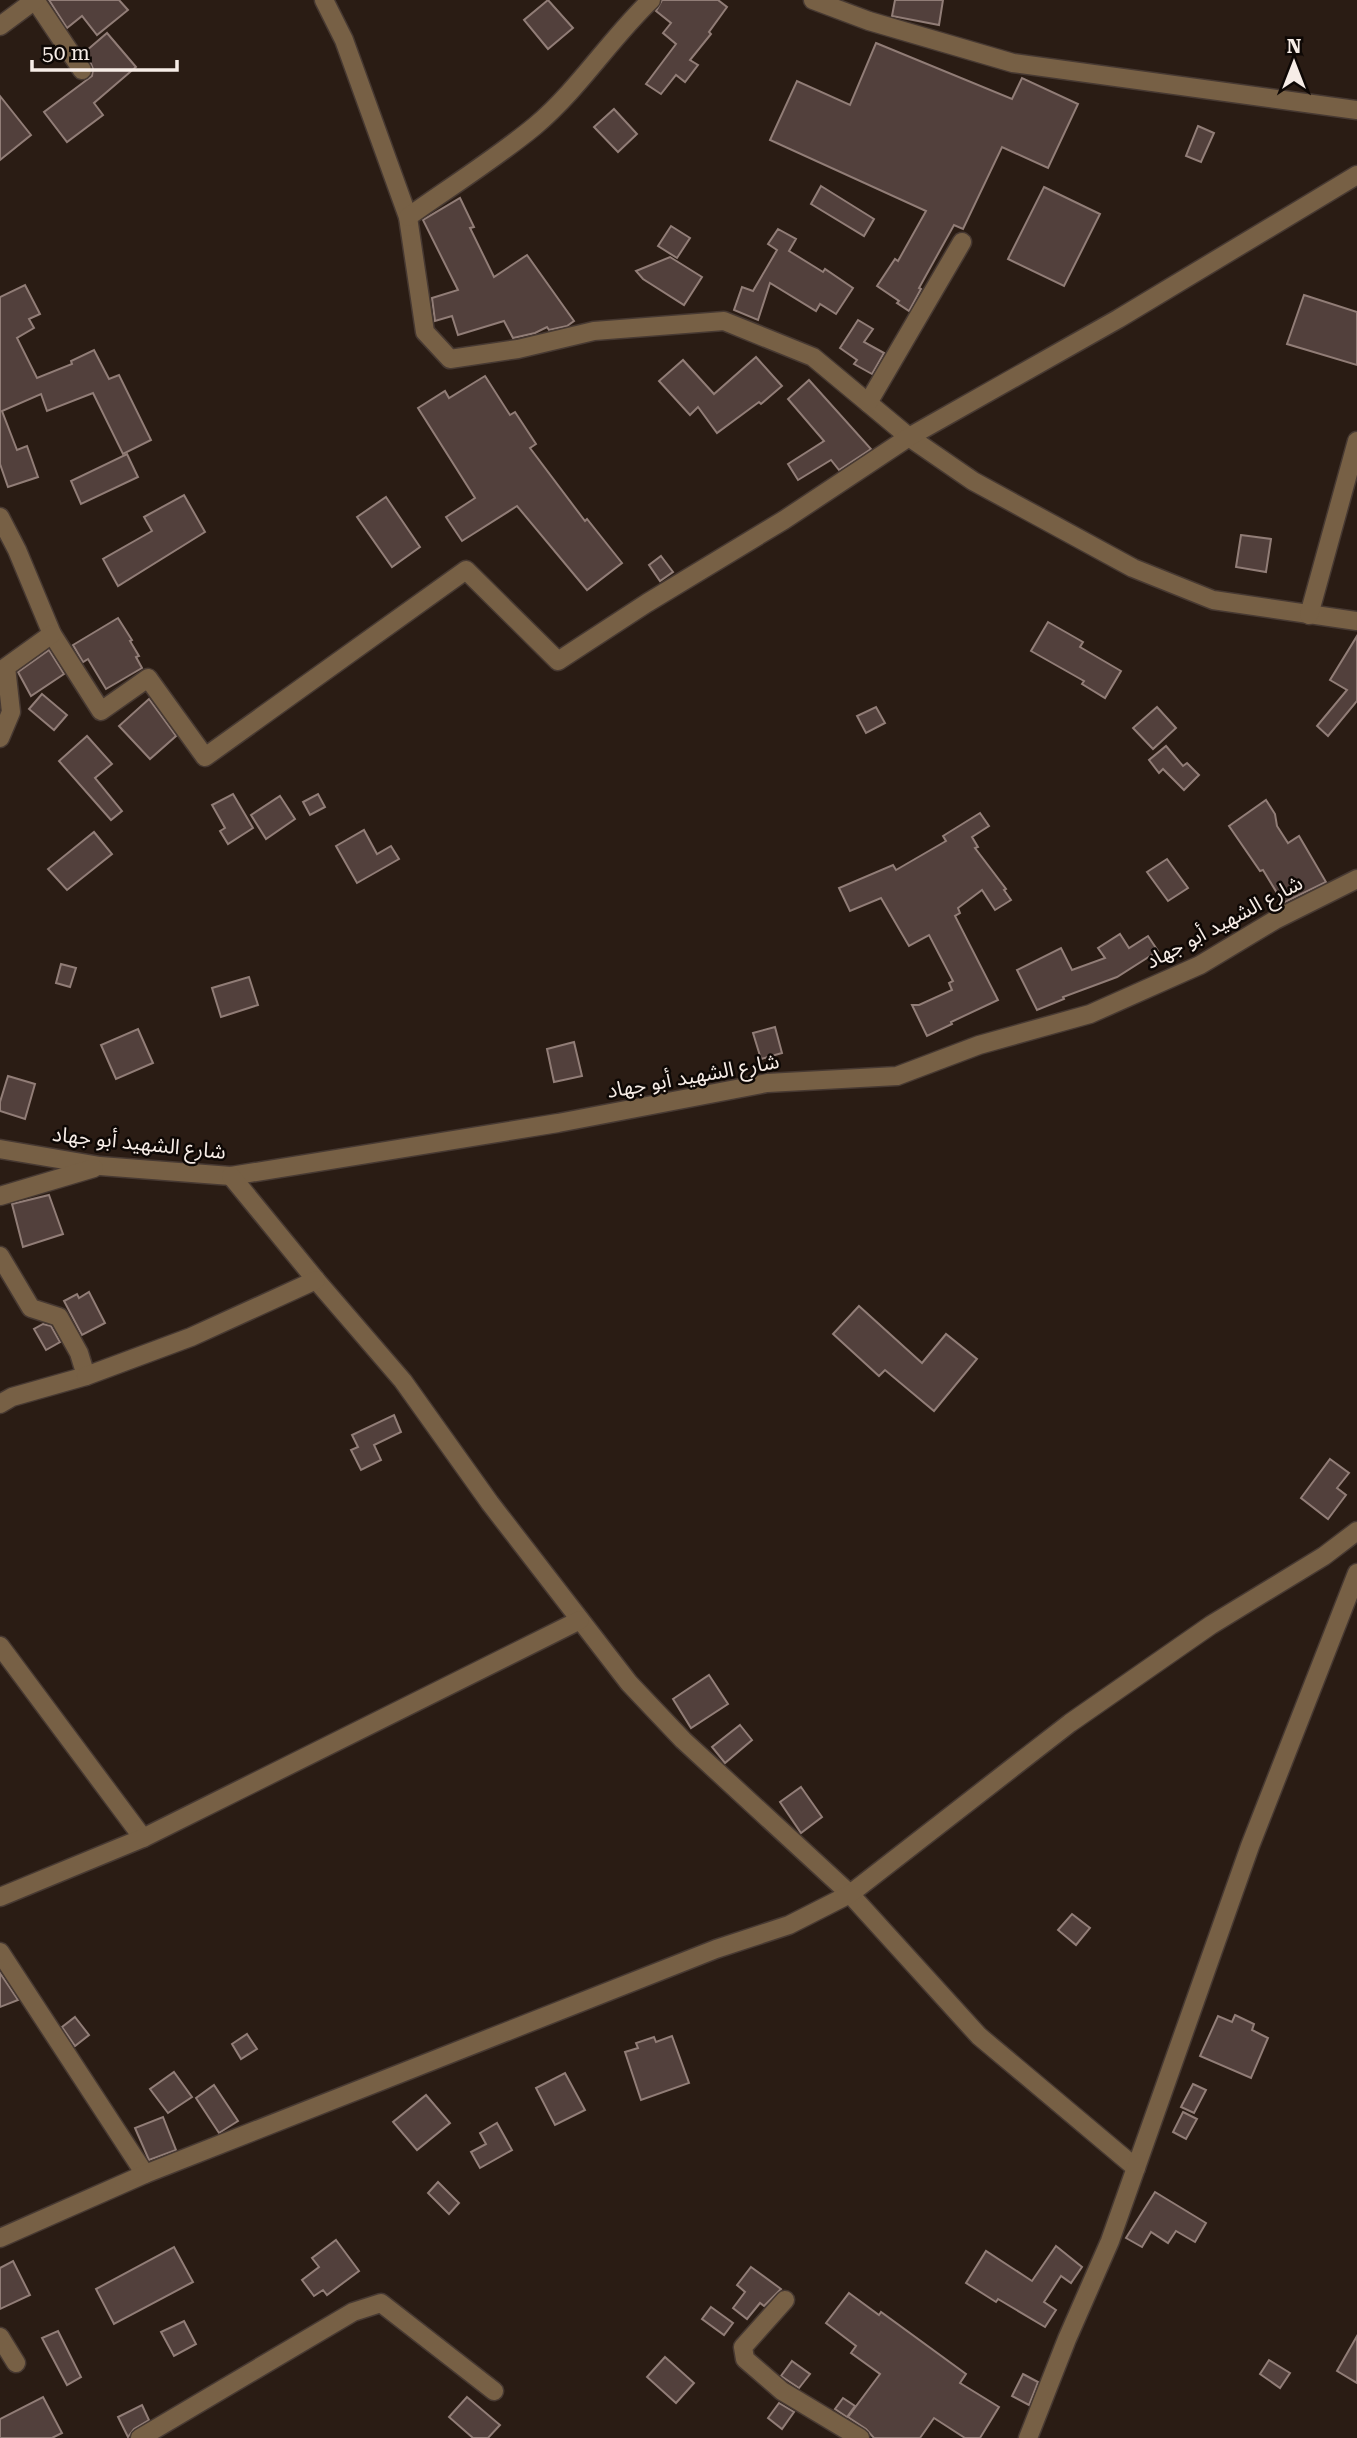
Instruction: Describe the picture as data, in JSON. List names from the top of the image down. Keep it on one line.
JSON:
{"streets":{"street":["شارع الشهيد أبو جهاد"]},"scale_bar":"50 m","north":"top"}
